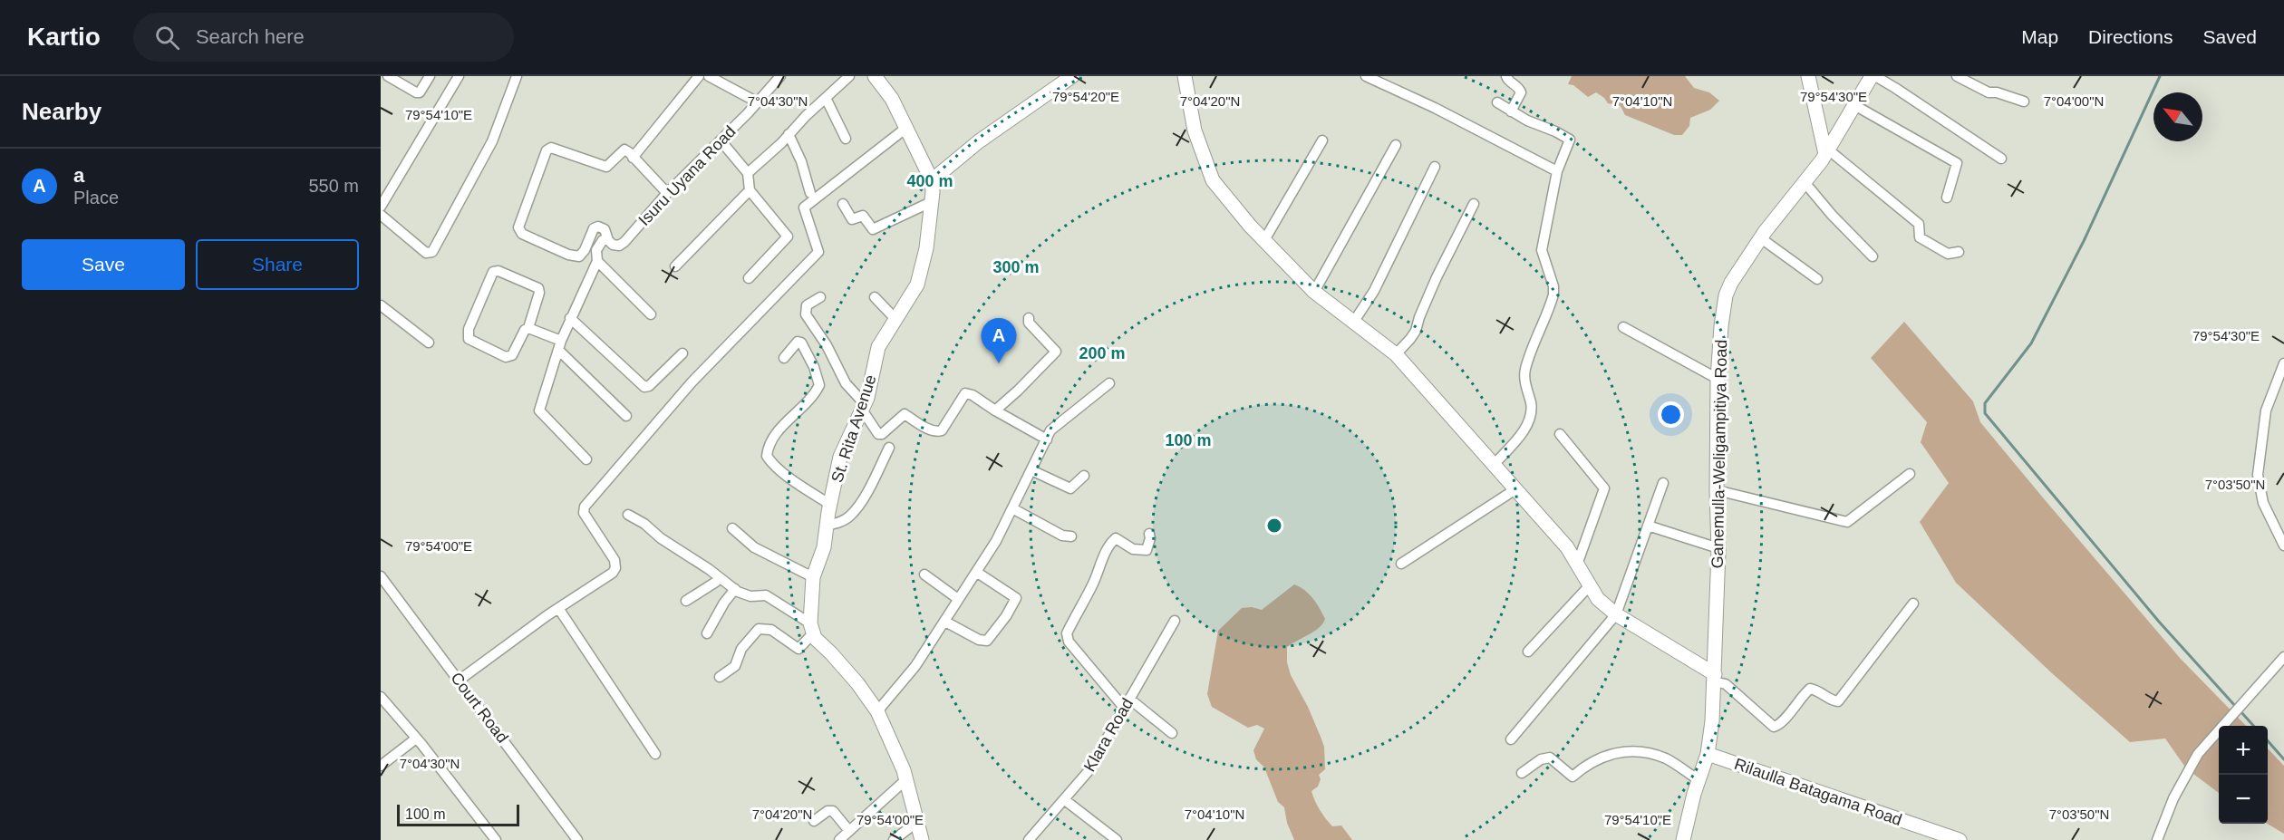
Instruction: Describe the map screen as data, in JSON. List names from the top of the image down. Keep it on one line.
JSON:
{"streets":{"street":["Isuru Uyana Road","St. Rita Avenue","Ganemulla-Weligampitiya Road","Court Road","Klara Road","Rilaulla Batagama Road"]},"crossings":[["Ganemulla-Weligampitiya Road","Rilaulla Batagama Road"]],"scale_bar":"100 m","north":"top left","page":{"header":"Kartio","search":"Search here","nav":["Map","Directions","Saved"],"heading":"Nearby","list":[{"mark":"A","name":"a","note":"Place","value":"550 m"}],"buttons":["Save","Share"],"pins":"A","map_buttons":["+","−"],"scale":"100 m"},"coordinates":["79°54'20\"E","79°54'30\"E","7°04'30\"N","7°04'20\"N","7°04'10\"N","7°04'00\"N","79°54'10\"E","7°03'50\"N","79°54'00\"E"],"rings":["400 m","300 m","200 m","100 m"]}
